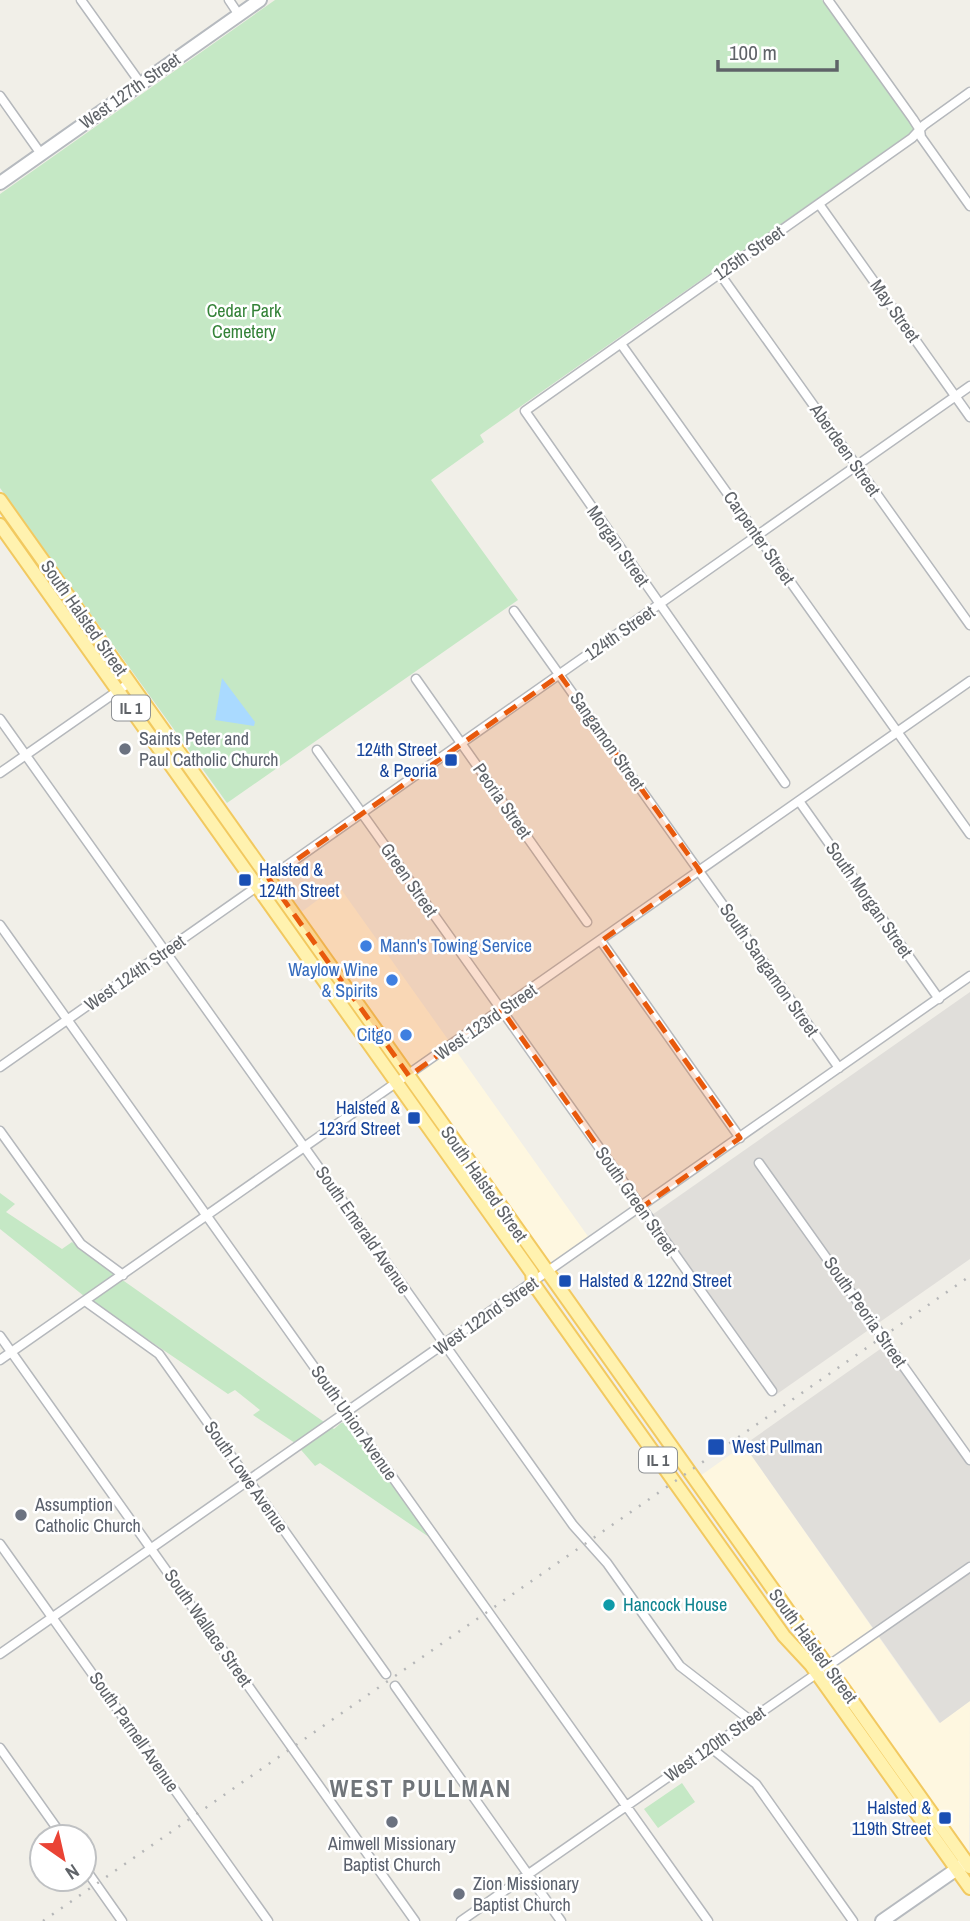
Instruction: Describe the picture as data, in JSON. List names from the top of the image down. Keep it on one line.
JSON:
{"streets":{"main road":["West 127th Street","South Halsted Street","IL 1"],"street":["125th Street","May Street","Aberdeen Street","Carpenter Street","Morgan Street","124th Street","Sangamon Street","Peoria Street","Green Street","South Morgan Street","South Sangamon Street","West 124th Street","West 123rd Street","South Green Street","South Emerald Avenue","South Peoria Street","West 122nd Street","South Union Avenue","South Lowe Avenue","South Wallace Street","South Parnell Avenue","West 120th Street"]},"crossings":[["125th Street","May Street"],["125th Street","Aberdeen Street"],["125th Street","Carpenter Street"],["125th Street","Morgan Street"],["May Street","124th Street"],["Aberdeen Street","124th Street"],["Carpenter Street","124th Street"],["Carpenter Street","West 123rd Street"],["Morgan Street","124th Street"],["South Halsted Street","124th Street"],["South Halsted Street","West 124th Street"],["South Halsted Street","West 123rd Street"],["South Halsted Street","West 122nd Street"],["South Halsted Street","West 120th Street"],["124th Street","Sangamon Street"],["124th Street","Peoria Street"],["124th Street","Green Street"],["124th Street","West 124th Street"],["Sangamon Street","South Sangamon Street"],["Sangamon Street","West 123rd Street"],["Green Street","West 123rd Street"],["Green Street","South Green Street"],["South Morgan Street","West 123rd Street"],["South Morgan Street","West 122nd Street"],["South Sangamon Street","West 123rd Street"],["South Sangamon Street","West 122nd Street"],["West 124th Street","South Emerald Avenue"],["West 124th Street","South Union Avenue"],["West 123rd Street","South Green Street"],["West 123rd Street","South Emerald Avenue"],["West 123rd Street","South Union Avenue"],["West 123rd Street","South Lowe Avenue"],["West 123rd Street","South Wallace Street"],["South Green Street","West 122nd Street"],["South Emerald Avenue","West 122nd Street"],["South Emerald Avenue","West 120th Street"],["West 122nd Street","South Union Avenue"],["West 122nd Street","South Lowe Avenue"],["West 122nd Street","South Wallace Street"],["West 122nd Street","South Parnell Avenue"],["South Union Avenue","West 120th Street"]],"districts":["WEST PULLMAN"],"parks":["Cedar Park Cemetery"],"places":{"other":["Saints Peter and Paul Catholic Church","Mann's Towing Service","Waylow Wine & Spirits","Citgo","Assumption Catholic Church","Hancock House","Aimwell Missionary Baptist Church","Zion Missionary Baptist Church"],"transit":["124th Street & Peoria","Halsted & 124th Street","Halsted & 123rd Street","Halsted & 122nd Street","West Pullman","Halsted & 119th Street"]},"scale_bar":"100 m","north":"bottom right"}
